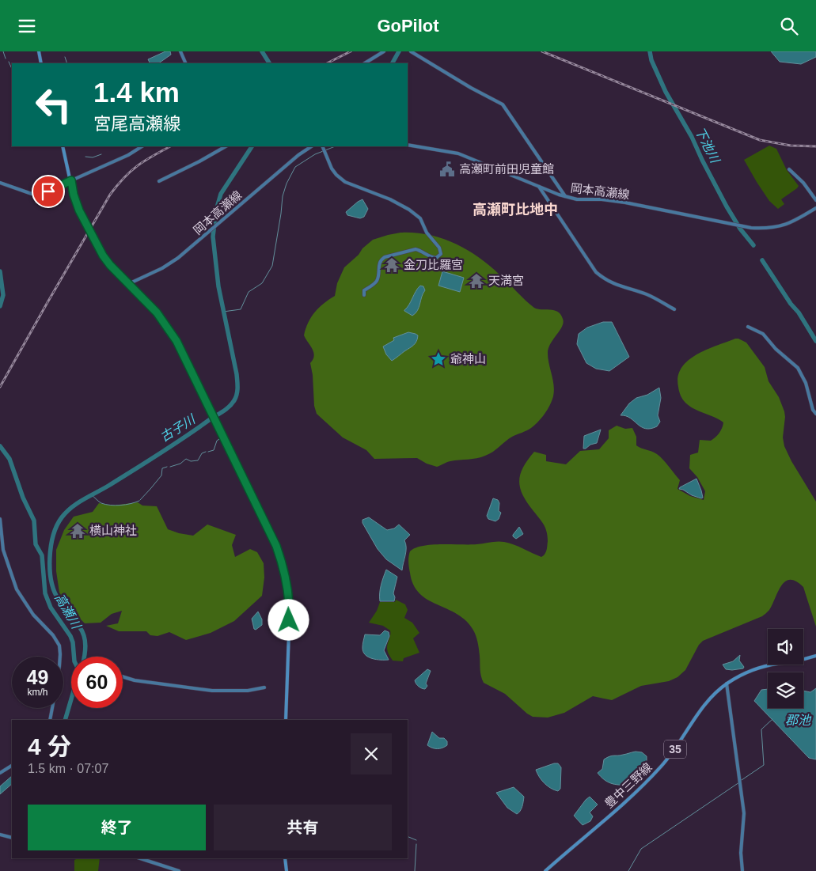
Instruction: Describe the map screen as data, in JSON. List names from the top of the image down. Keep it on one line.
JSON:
{"streets":{"main road":["35","豊中三野線"],"street":["岡本高瀬線"]},"districts":["高瀬町比地中"],"water":["下池川","古子川","高瀬川","郡池"],"places":{"public building":["高瀬町前田児童館"],"temple":["金刀比羅宮","天満宮","横山神社"],"place":["爺神山"]},"page":{"header":"GoPilot","turn":["1.4 km","宮尾高瀬線"],"speed":"49 km/h","limit":"60","heading":["4 分","1.5 km · 07:07"],"buttons":["終了","共有"]}}
